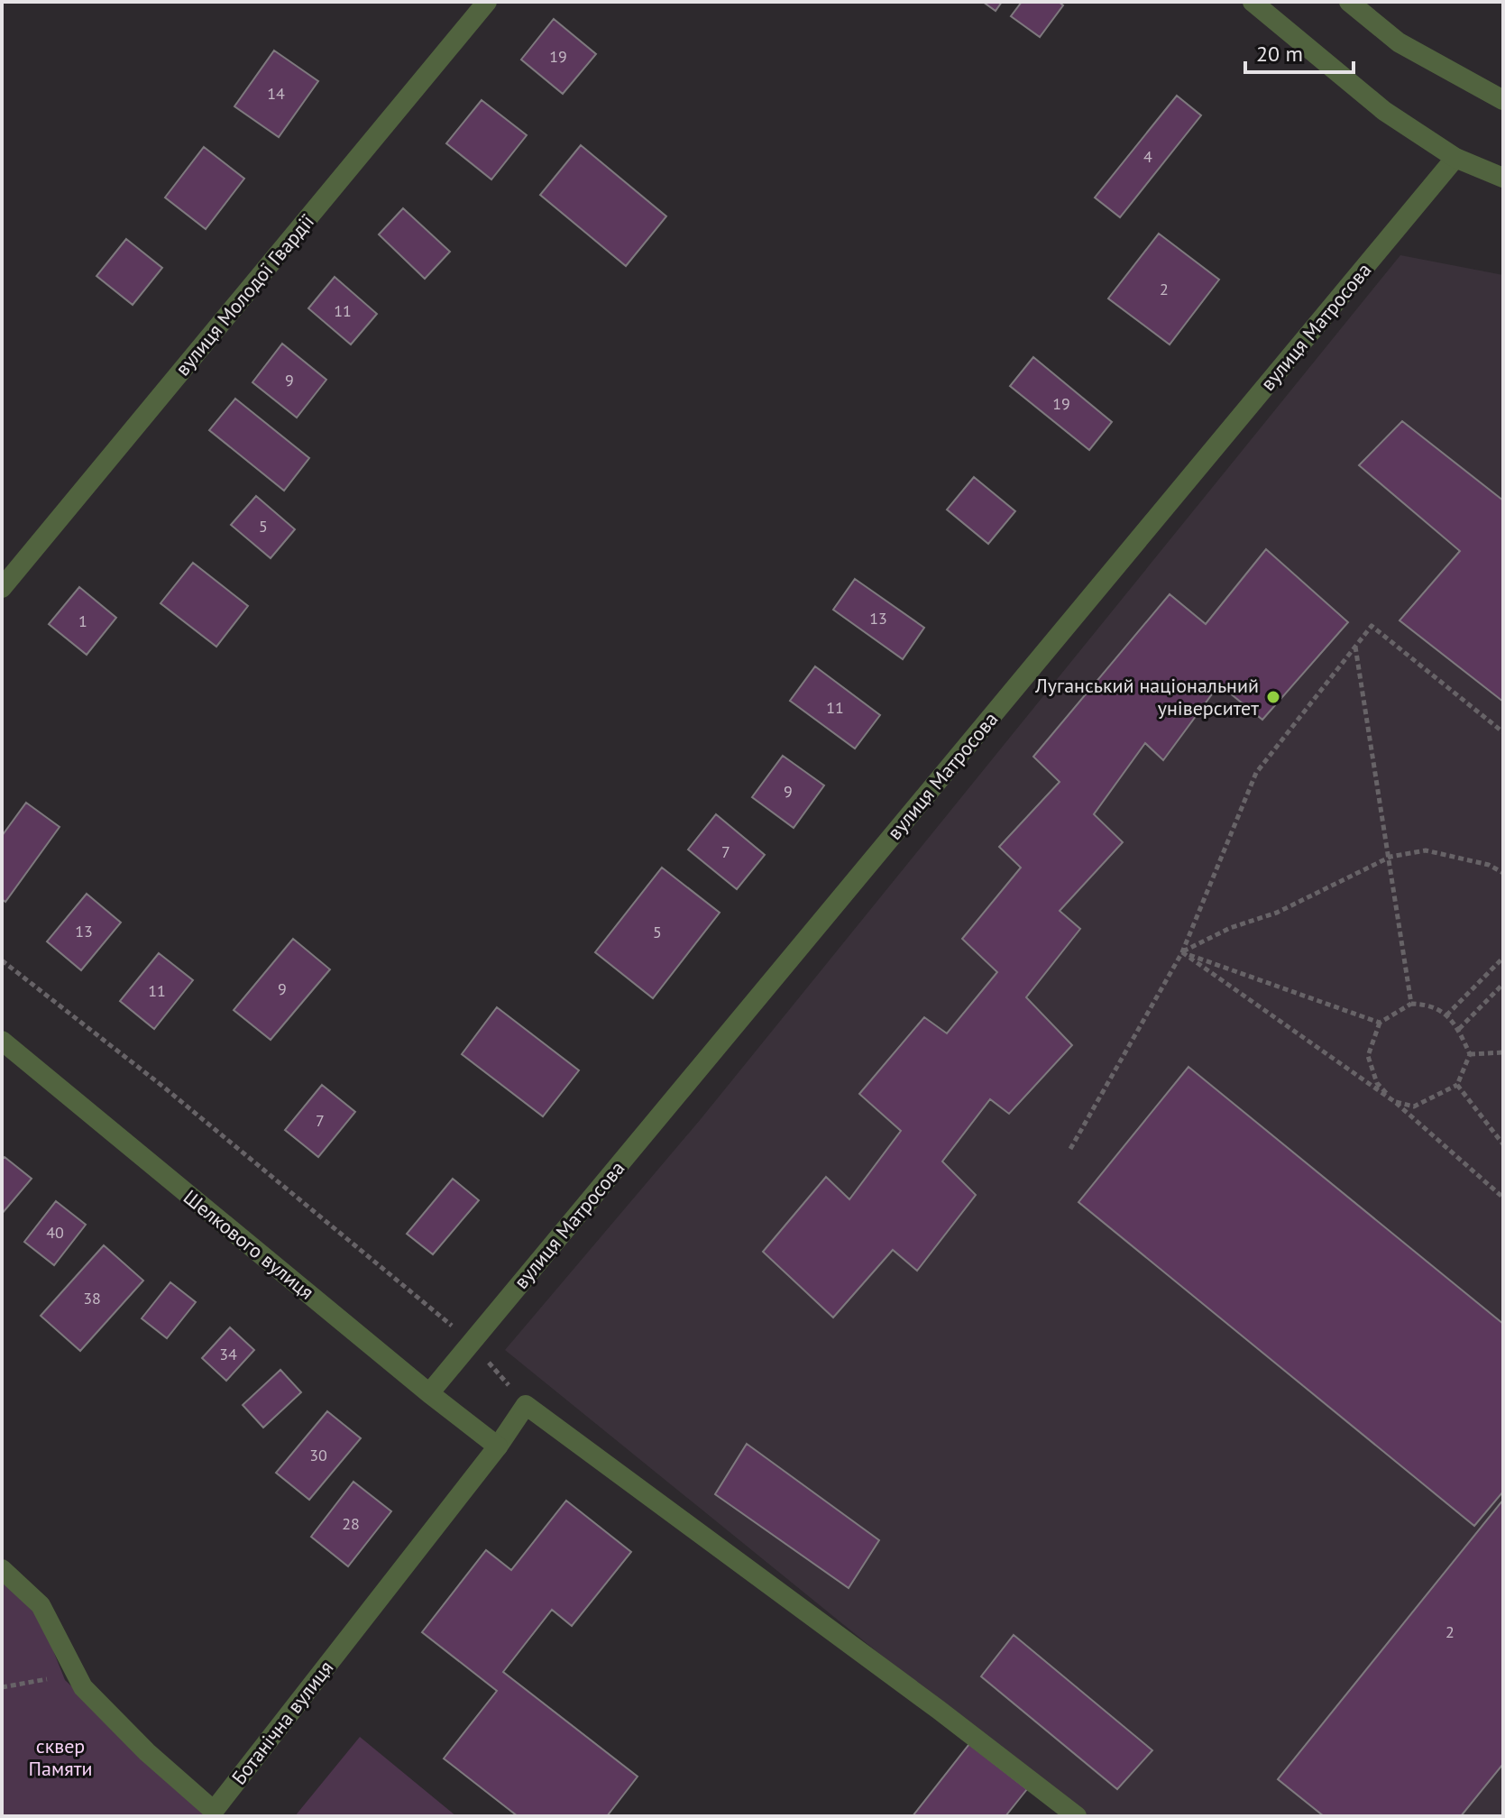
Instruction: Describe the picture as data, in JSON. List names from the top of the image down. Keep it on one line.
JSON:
{"streets":{"street":["вулиця Молодої Гвардії","вулиця Матросова","Шелкового вулиця","Ботанічна вулиця"]},"crossings":[["вулиця Матросова","Шелкового вулиця"],["Шелкового вулиця","Ботанічна вулиця"]],"parks":["сквер Памяти"],"places":["Луганський національний університет"],"house_numbers":["19","14","4","2","11","9","19","5","13","1","11","9","7","13","5","9","11","7","40","38","34","30","28","2"],"scale_bar":"20 m"}
